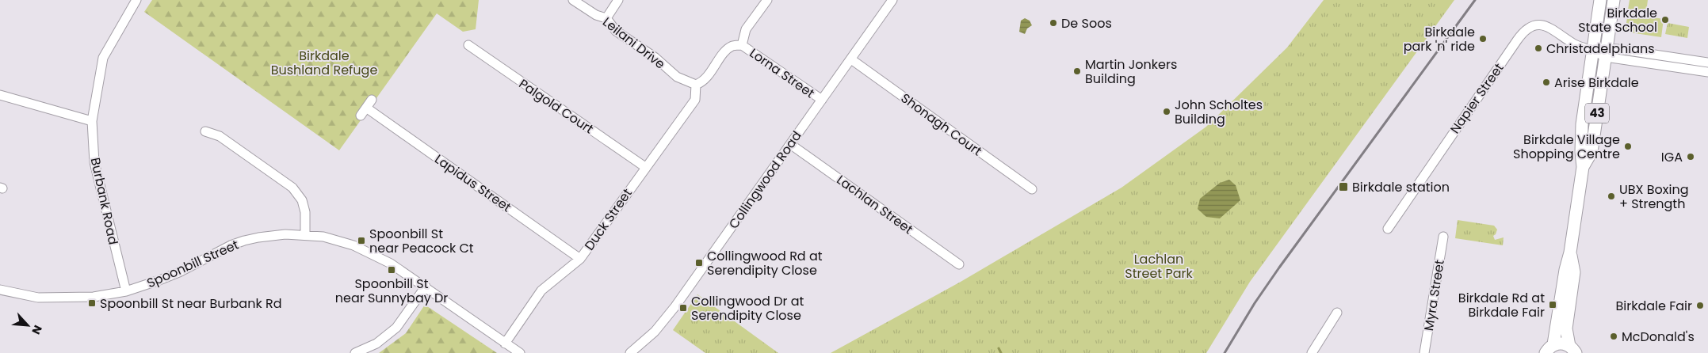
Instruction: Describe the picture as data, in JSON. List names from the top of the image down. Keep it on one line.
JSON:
{"streets":{"main road":["43"],"street":["Leilani Drive","Lorna Street","Napier Street","Palgold Court","Shonagh Court","Collingwood Road","Lapidus Street","Burbank Road","Lachlan Street","Duck Street","Spoonbill Street","Myra Street"]},"crossings":[["Leilani Drive","Duck Street"],["Lorna Street","Collingwood Road"],["Napier Street","43"],["Palgold Court","Duck Street"],["Shonagh Court","Collingwood Road"],["Collingwood Road","Lachlan Street"],["Lapidus Street","Duck Street"],["Burbank Road","Spoonbill Street"],["Duck Street","Spoonbill Street"]],"parks":["Birkdale Bushland Refuge","Lachlan Street Park"],"places":{"other":["Birkdale State School","De Soos","Birkdale park 'n' ride","Christadelphians","Martin Jonkers Building","Arise Birkdale","John Scholtes Building","Birkdale Village Shopping Centre","IGA","UBX Boxing + Strength","Birkdale Fair","McDonald's"],"transit":["Birkdale station","Spoonbill St near Peacock Ct","Collingwood Rd at Serendipity Close","Spoonbill St near Sunnybay Dr","Spoonbill St near Burbank Rd","Birkdale Rd at Birkdale Fair","Collingwood Dr at Serendipity Close"]},"north":"bottom right"}
